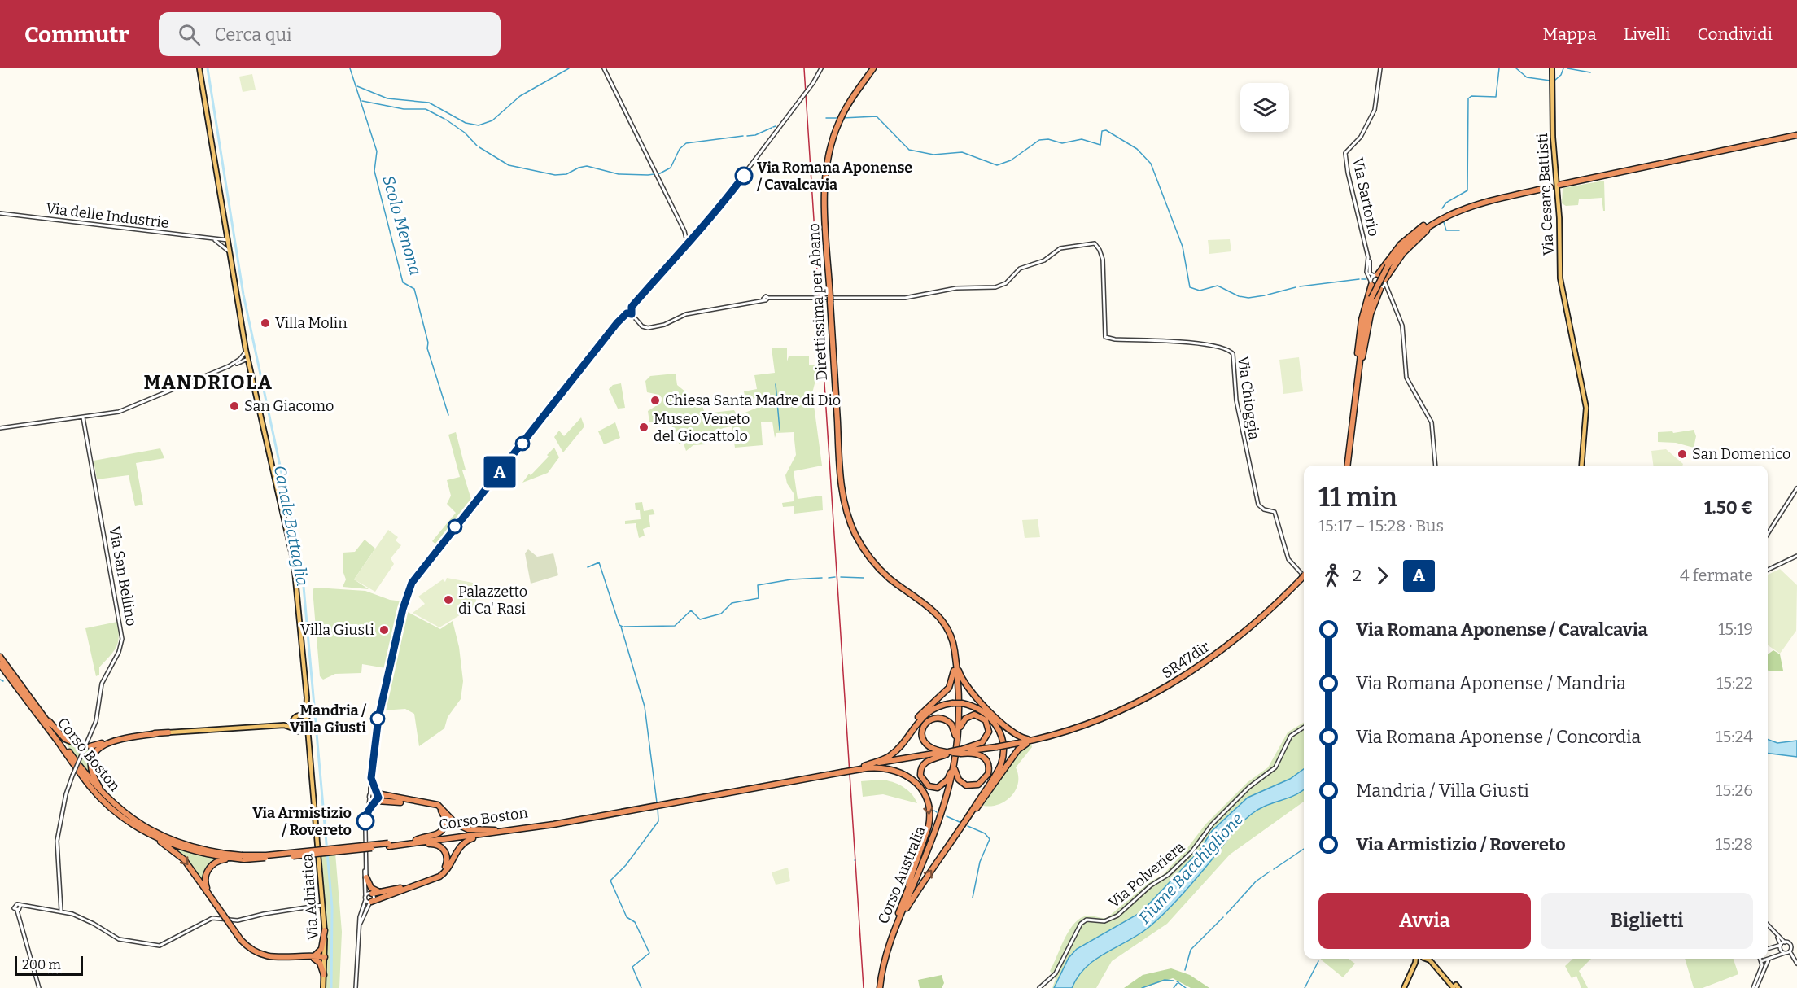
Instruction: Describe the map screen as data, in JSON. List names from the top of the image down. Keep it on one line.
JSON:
{"streets":{"highway":["Direttissima per Abano","SR47dir","Corso Boston","Corso Australia"],"main road":["Via Cesare Battisti","Via Adriatica"],"street":["Via Sartorio","Via delle Industrie","Via Chioggia","Via San Bellino","Via Polveriera"]},"crossings":[["Direttissima per Abano","Corso Boston"],["Direttissima per Abano","Corso Australia"],["SR47dir","Corso Boston"],["Corso Boston","Corso Australia"]],"districts":["MANDRIOLA"],"water":["Scolo Menona","Canale Battaglia","Fiume Bacchiglione"],"places":["Via Romana Aponense / Cavalcavia","Villa Molin","Chiesa Santa Madre di Dio","San Giacomo","Museo Veneto del Giocattolo","San Domenico","Palazzetto di Ca' Rasi","Villa Giusti","Mandria / Villa Giusti","Via Armistizio / Rovereto"],"lines":["bus line A"],"scale_bar":"200 m","page":{"header":"Commutr","search":"Cerca qui","nav":["Mappa","Livelli","Condividi"],"on_map":"A","heading":["11 min","15:17 – 15:28 · Bus","1.50 €"],"legs":["2","A","4 fermate"],"list":[{"name":"Via Romana Aponense / Cavalcavia","value":"15:19"},{"name":"Via Romana Aponense / Mandria","value":"15:22"},{"name":"Via Romana Aponense / Concordia","value":"15:24"},{"name":"Mandria / Villa Giusti","value":"15:26"},{"name":"Via Armistizio / Rovereto","value":"15:28"}],"buttons":["Avvia","Biglietti"],"scale":"200 m"}}
